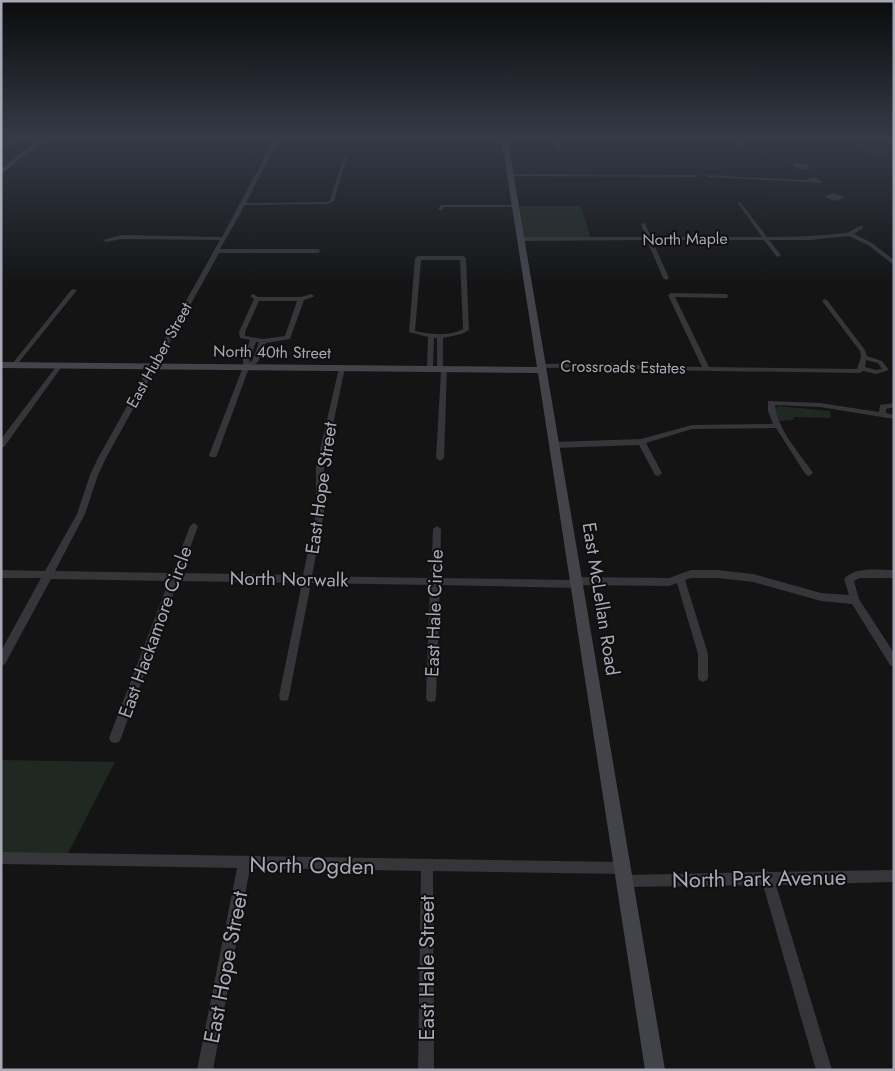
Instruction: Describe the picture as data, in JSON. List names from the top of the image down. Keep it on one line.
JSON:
{"streets":{"street":["North Maple","North 40th Street","East Huber Street","Crossroads Estates","East Hope Street","North Norwalk","East McLellan Road","East Hale Circle","East Hackamore Circle","North Ogden","North Park Avenue","East Hale Street"]},"crossings":[["North Maple","East McLellan Road"],["North 40th Street","East Huber Street"],["North 40th Street","Crossroads Estates"],["North 40th Street","East Hope Street"],["North 40th Street","East McLellan Road"],["East Huber Street","North Norwalk"],["Crossroads Estates","East McLellan Road"],["East Hope Street","North Norwalk"],["East Hope Street","North Ogden"],["North Norwalk","East McLellan Road"],["North Norwalk","East Hale Circle"],["North Norwalk","East Hackamore Circle"],["East McLellan Road","North Ogden"],["East McLellan Road","North Park Avenue"],["North Ogden","North Park Avenue"],["North Ogden","East Hale Street"]]}
